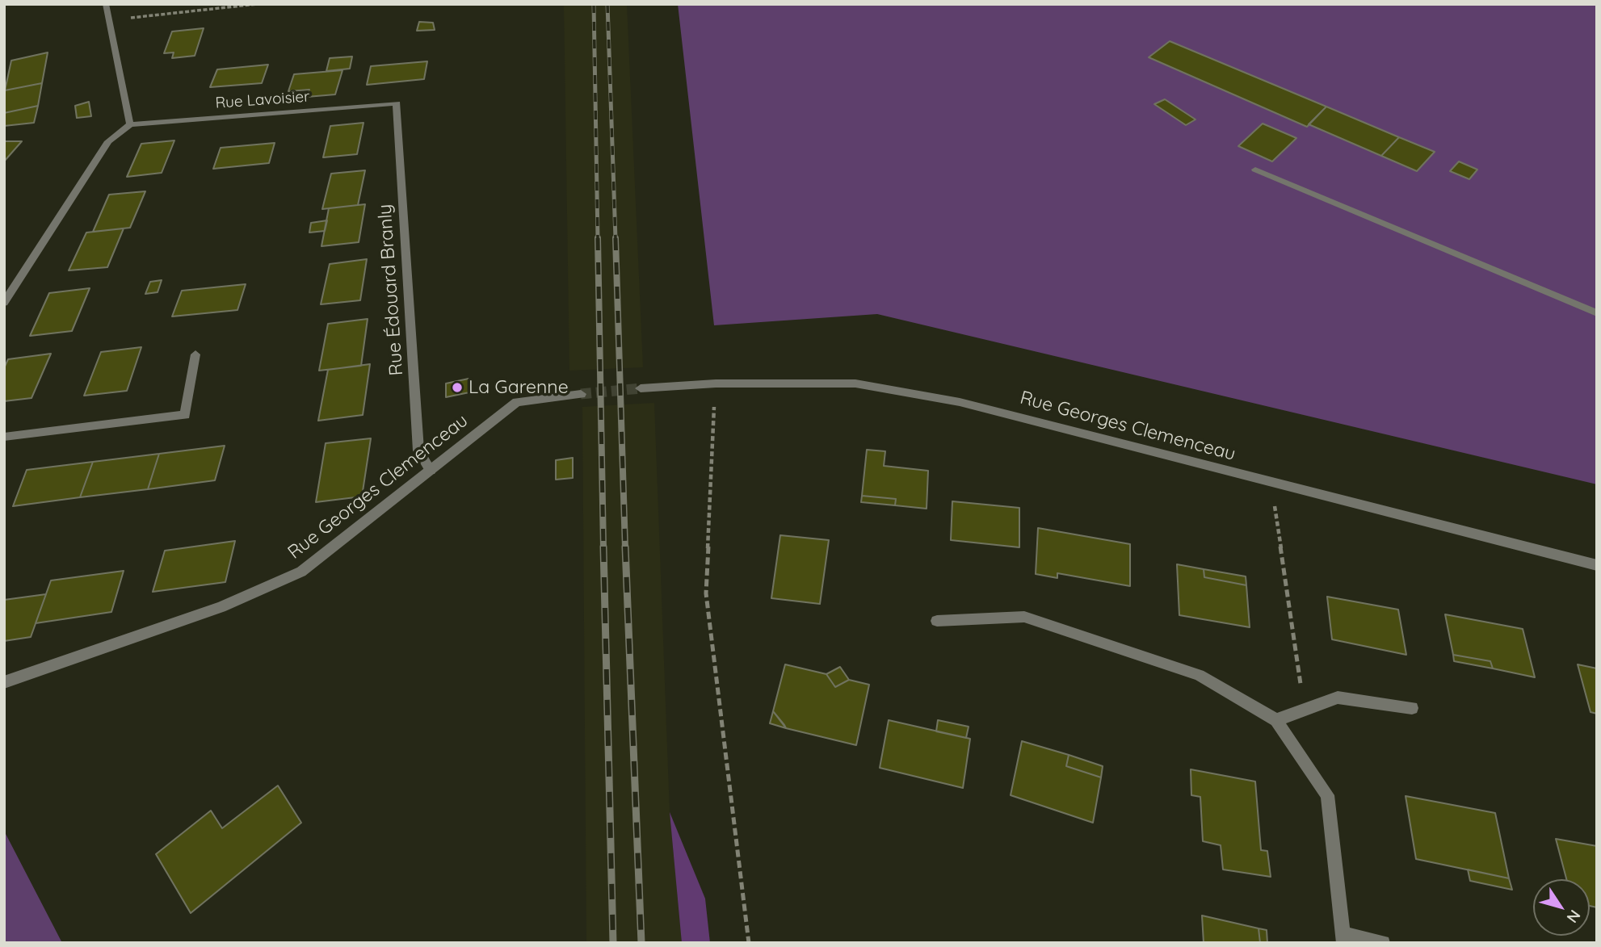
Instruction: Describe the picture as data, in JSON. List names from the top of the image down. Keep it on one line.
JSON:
{"streets":{"street":["Rue Lavoisier","Rue Édouard Branly","Rue Georges Clemenceau"]},"crossings":[["Rue Lavoisier","Rue Édouard Branly"],["Rue Édouard Branly","Rue Georges Clemenceau"]],"places":["La Garenne"],"north":"bottom right"}
